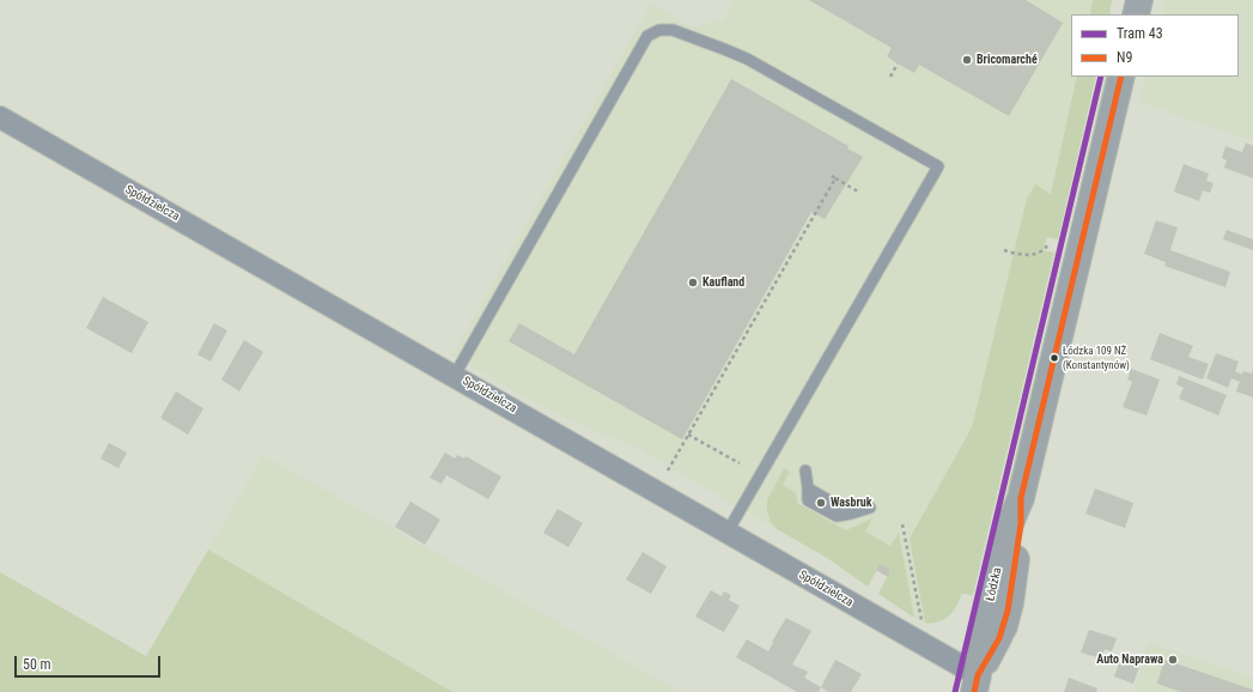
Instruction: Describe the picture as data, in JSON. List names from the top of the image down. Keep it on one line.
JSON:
{"streets":{"main road":["Łódzka"],"street":["Spółdzielcza"]},"crossings":[["Spółdzielcza","Łódzka"]],"places":["Bricomarché","Kaufland","Łódzka 109 NŻ (Konstantynów)","Wasbruk","Auto Naprawa"],"lines":["tram line 43","transit line N9"],"legend":["Tram 43","N9"],"scale_bar":"50 m"}
